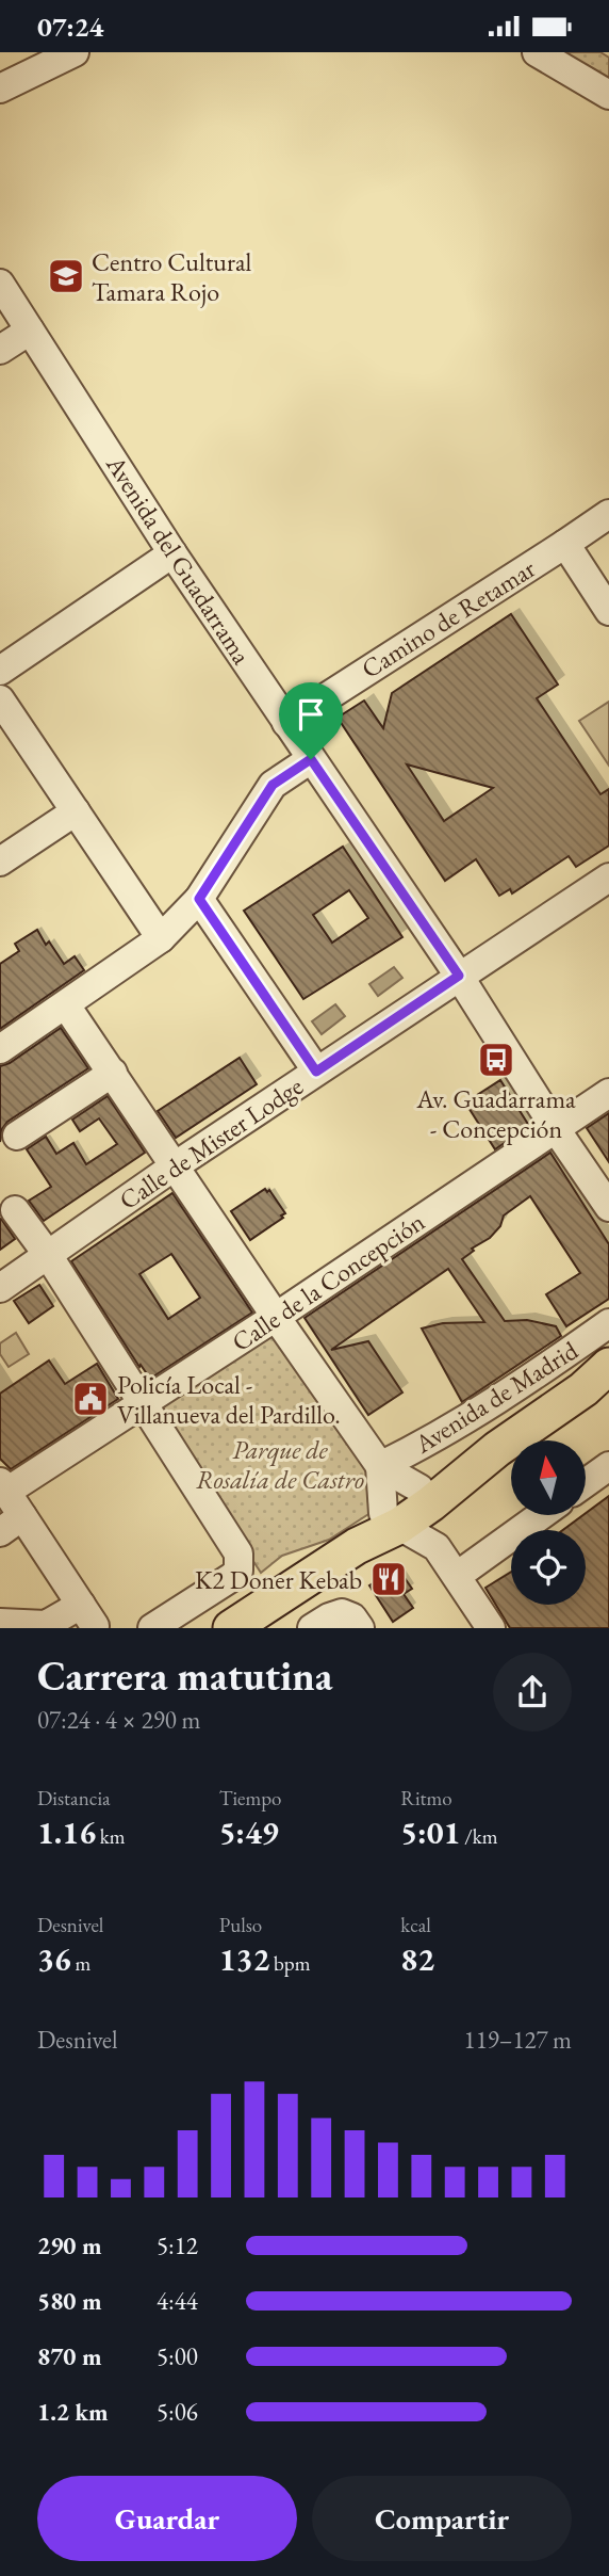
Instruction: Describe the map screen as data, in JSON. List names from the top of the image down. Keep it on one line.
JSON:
{"streets":{"main road":["Avenida de Madrid"],"street":["Avenida del Guadarrama","Camino de Retamar","Calle de Mister Lodge","Calle de la Concepción"]},"crossings":[["Avenida del Guadarrama","Camino de Retamar"],["Avenida del Guadarrama","Calle de Mister Lodge"],["Avenida del Guadarrama","Calle de la Concepción"]],"parks":["Parque de Rosalía de Castro"],"places":{"school or university":["Centro Cultural Tamara Rojo"],"bus stop":["Av. Guadarrama - Concepción"],"public building":["Policía Local - Villanueva del Pardillo."],"restaurant":["K2 Doner Kebab"]},"north":"top","page":{"status":"07:24","heading":["Carrera matutina","07:24 · 4 × 290 m"],"stats":[["Distancia","1.16 km"],["Tiempo","5:49"],["Ritmo","5:01 /km"],["Desnivel","36 m"],["Pulso","132 bpm"],["kcal","82"]],"chart":["Desnivel","119–127 m"],"list":[{"name":"290 m","note":"5:12"},{"name":"580 m","note":"4:44"},{"name":"870 m","note":"5:00"},{"name":"1.2 km","note":"5:06"}],"buttons":["Guardar","Compartir"]}}
